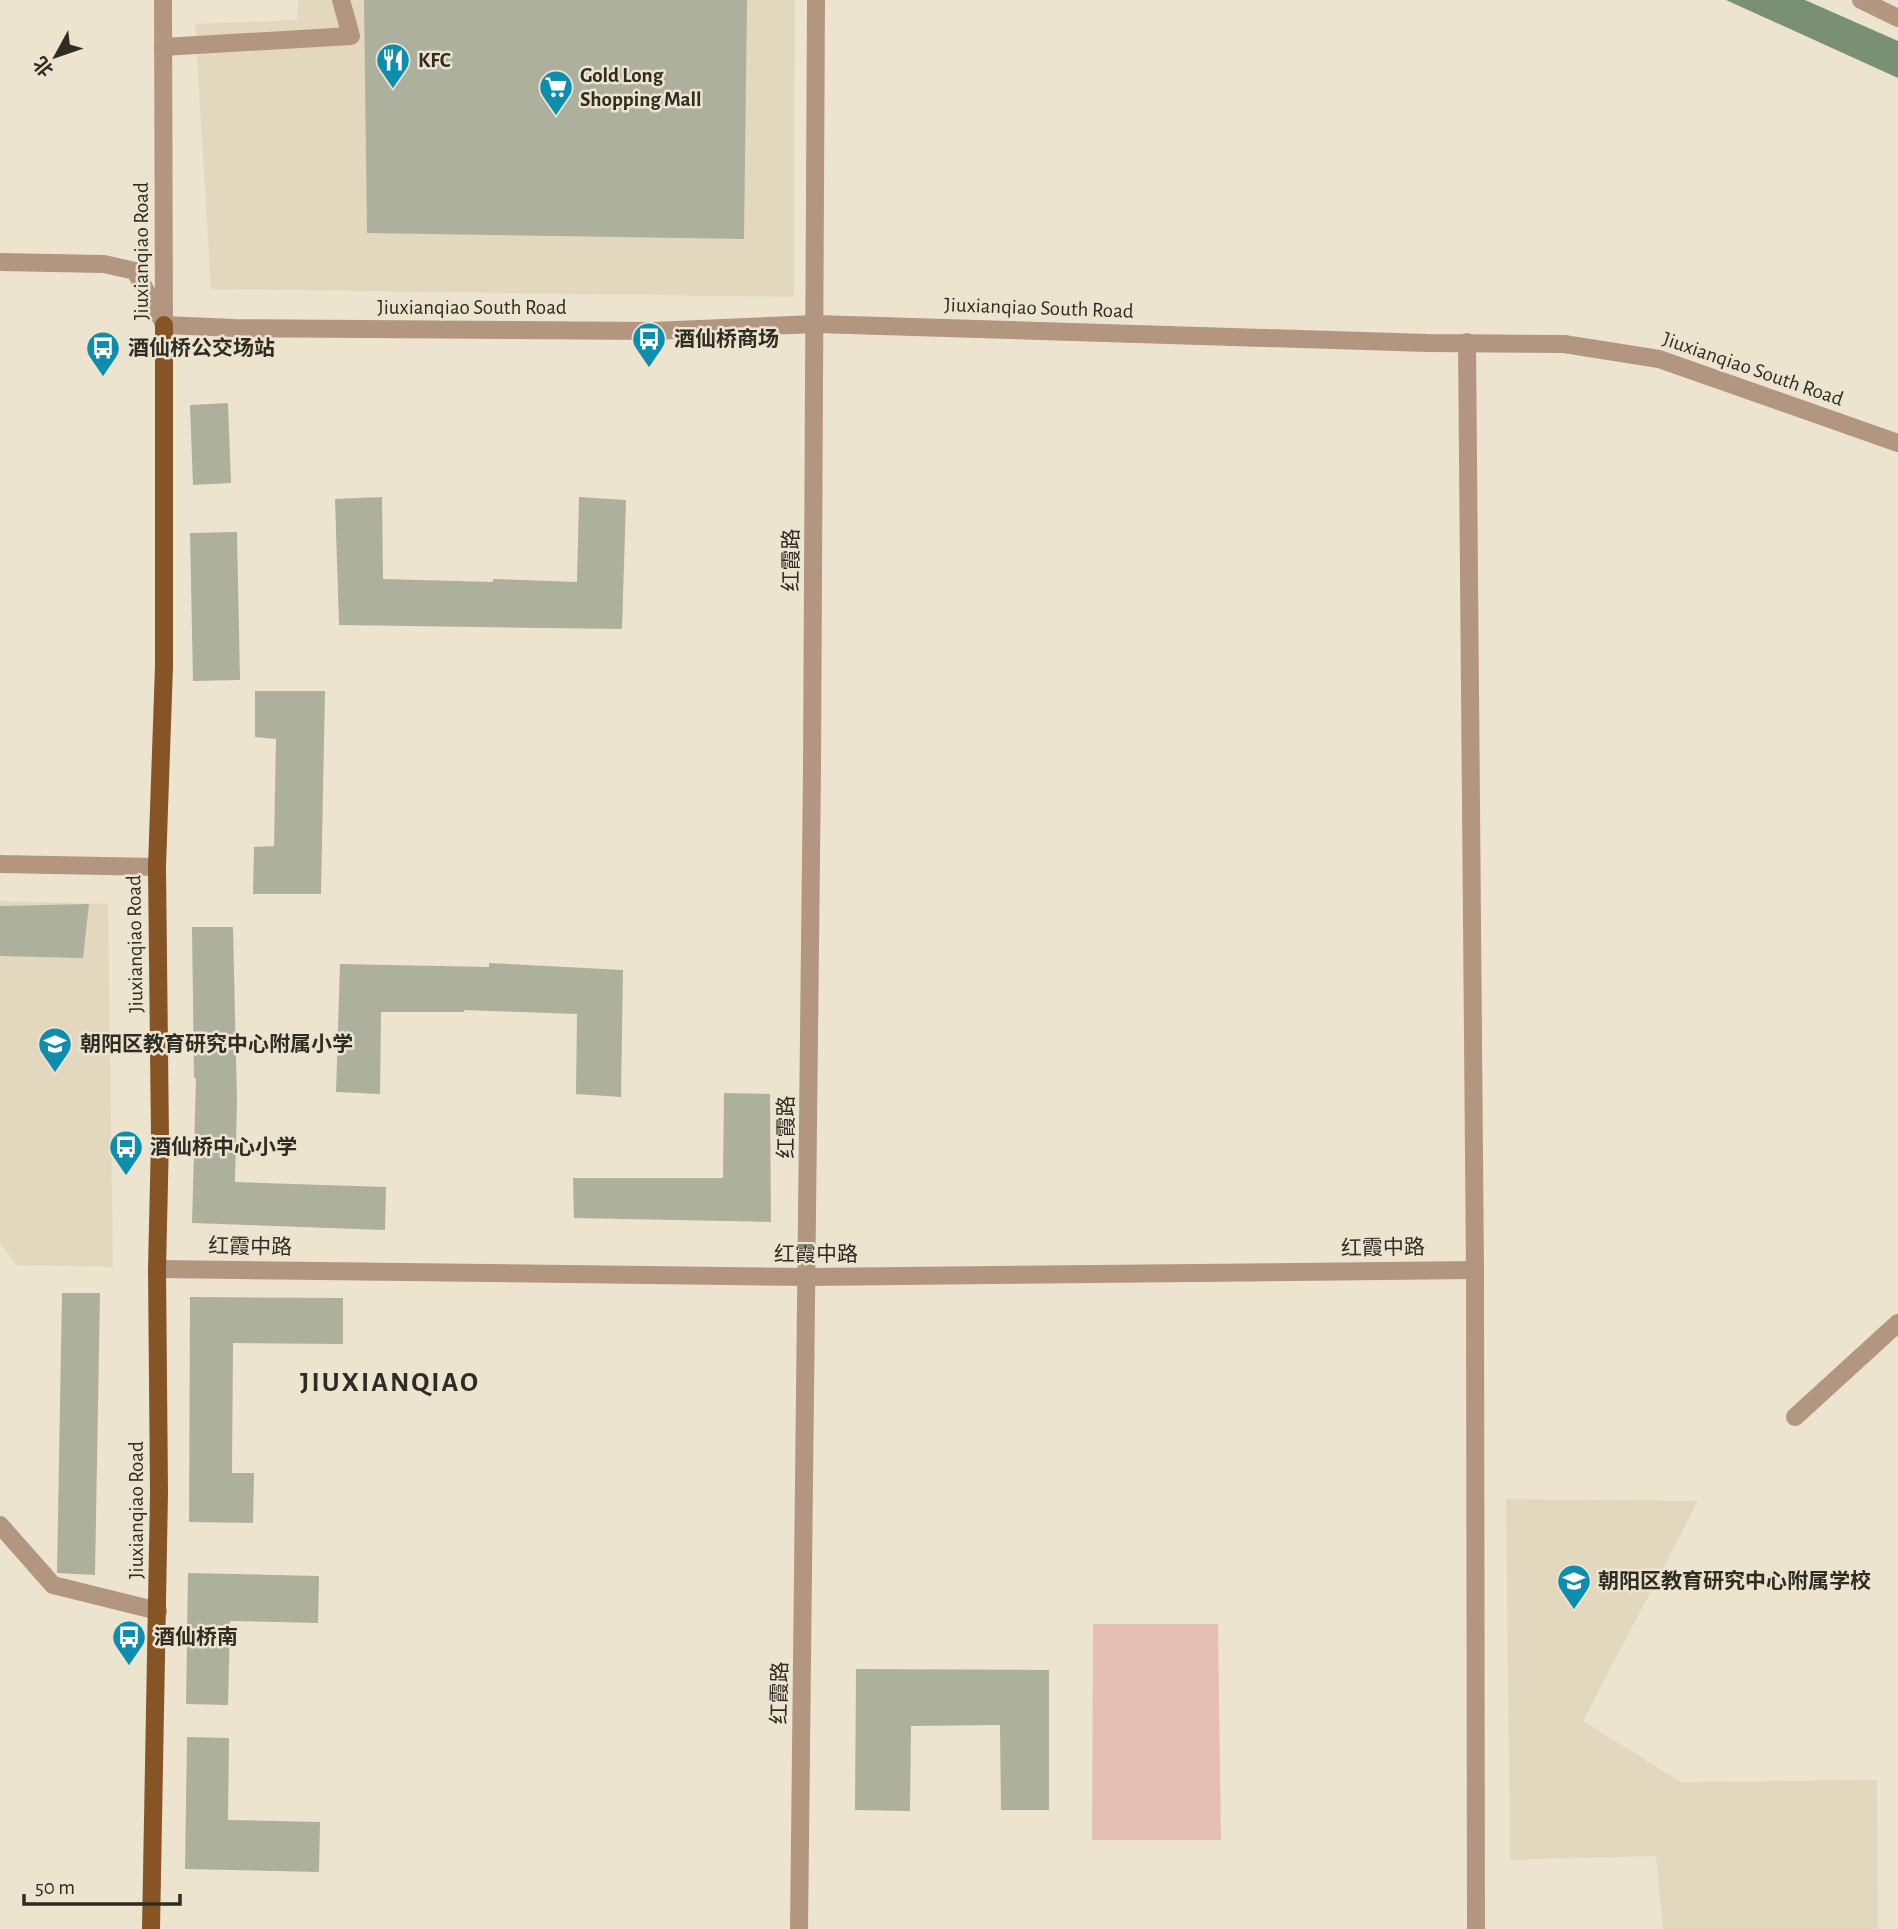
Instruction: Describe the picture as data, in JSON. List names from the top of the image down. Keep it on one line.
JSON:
{"streets":{"main road":["Jiuxianqiao Road"],"street":["Jiuxianqiao South Road","红霞路","红霞中路"]},"crossings":[["Jiuxianqiao Road","Jiuxianqiao South Road"],["Jiuxianqiao Road","红霞中路"],["Jiuxianqiao South Road","红霞路"],["红霞路","红霞中路"]],"districts":["JIUXIANQIAO"],"places":{"restaurant":["KFC"],"supermarket":["Gold Long Shopping Mall"],"bus stop":["酒仙桥商场","酒仙桥公交场站","酒仙桥中心小学","酒仙桥南"],"school or university":["朝阳区教育研究中心附属小学","朝阳区教育研究中心附属学校"]},"scale_bar":"50 m","north":"bottom left"}
